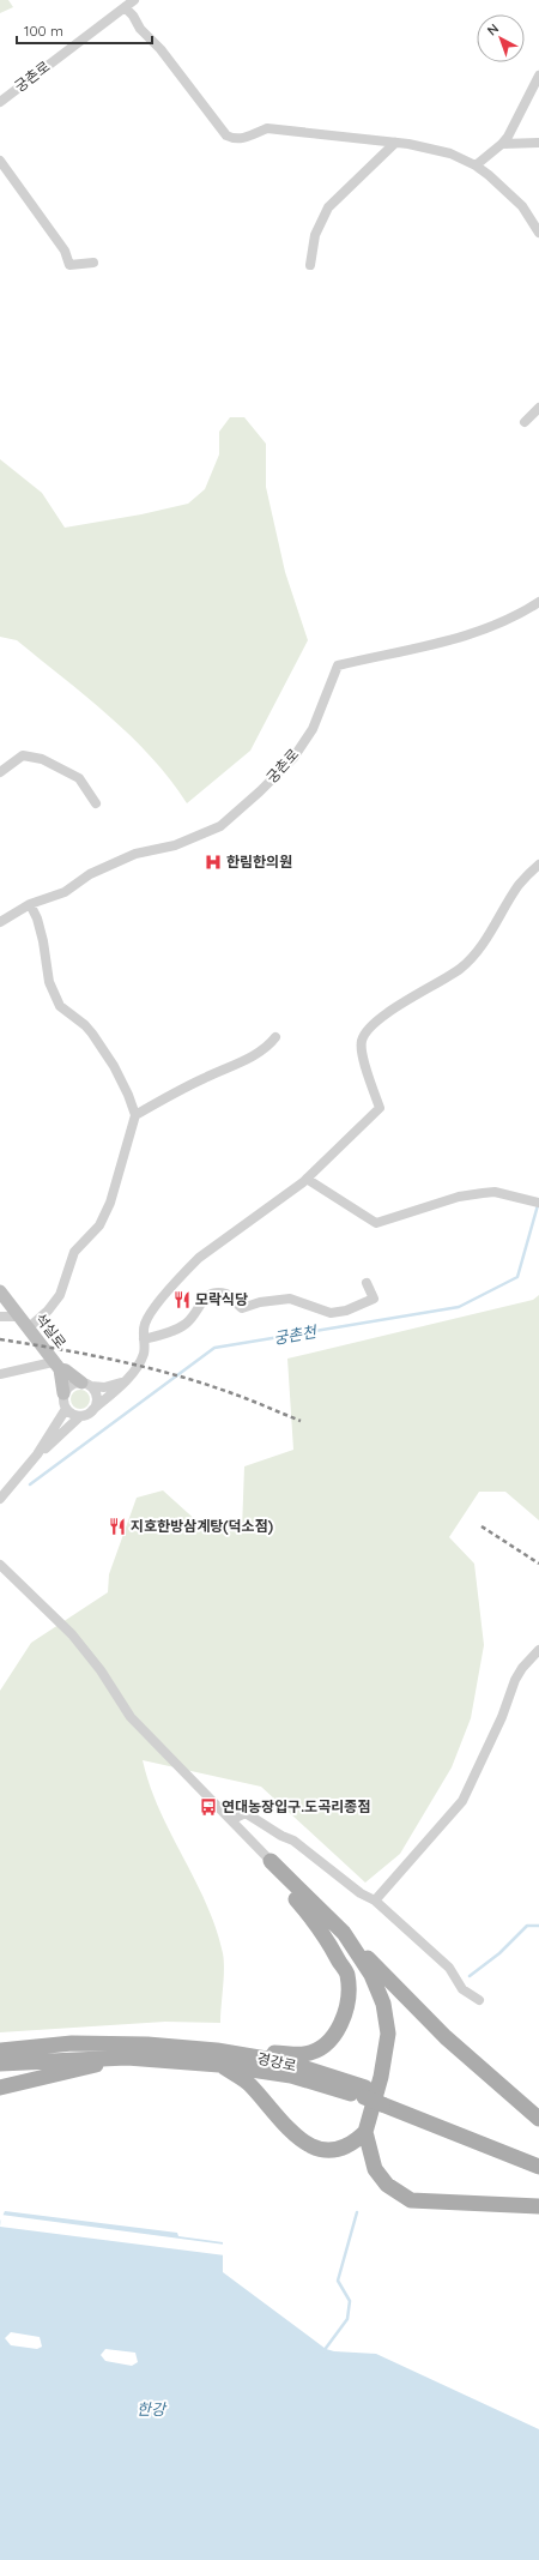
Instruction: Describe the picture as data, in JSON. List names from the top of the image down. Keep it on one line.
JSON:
{"streets":{"main road":["경강로"],"street":["궁촌로","석실로"]},"water":["궁촌천","한강"],"places":{"hospital":["한림한의원"],"restaurant":["모락식당","지호한방삼계탕(덕소점)"],"bus stop":["연대농장입구.도곡리종점"]},"scale_bar":"100 m","north":"top left"}
